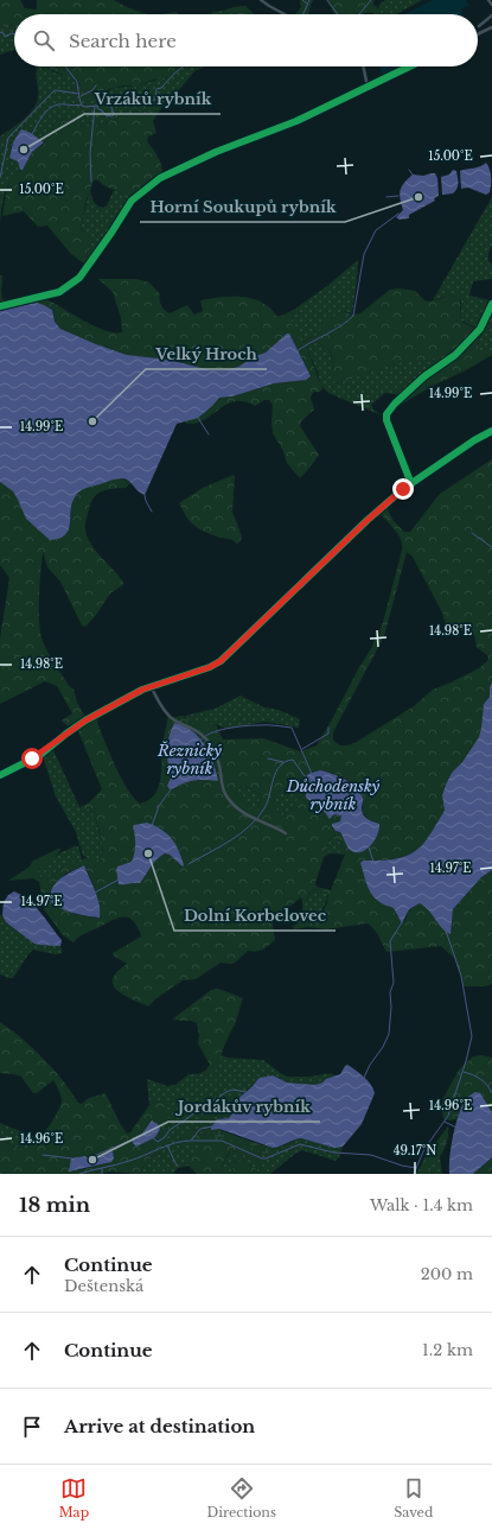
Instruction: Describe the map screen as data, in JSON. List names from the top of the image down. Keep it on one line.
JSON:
{"water":["Řeznický rybník","Důchodenský rybník"],"places":["Vrzáků rybník","Horní Soukupů rybník","Velký Hroch","Dolní Korbelovec","Jordákův rybník"],"page":{"search":"Search here","heading":["18 min","Walk · 1.4 km"],"list":[["Continue","Deštenská","200 m"],["Continue","1.2 km"],"Arrive at destination"],"nav":["Map","Directions","Saved"]},"coordinates":["15.00°E","14.99°E","14.98°E","14.97°E","14.96°E","49.17°N"]}
